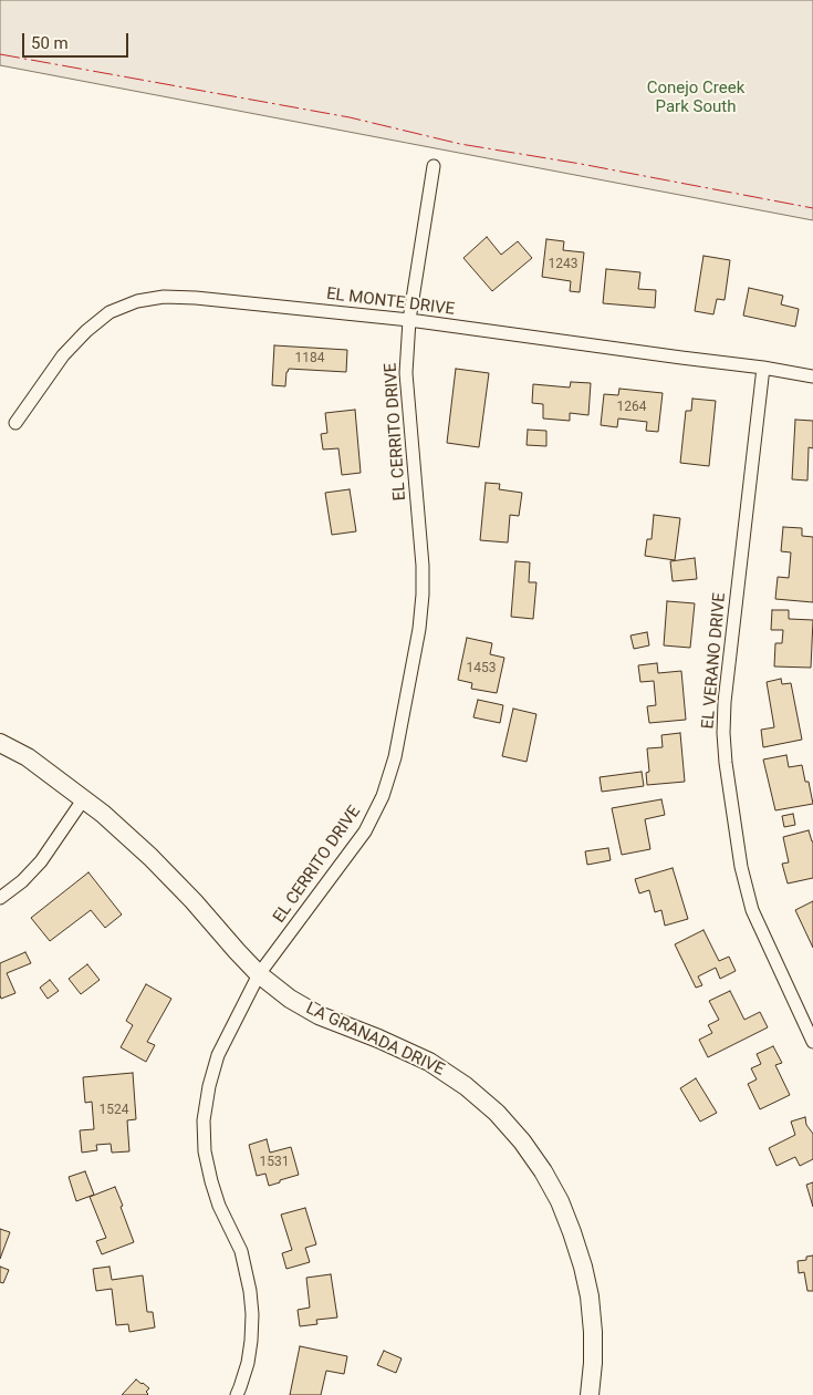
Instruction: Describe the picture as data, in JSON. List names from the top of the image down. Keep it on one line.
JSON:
{"streets":{"street":["EL MONTE DRIVE","EL CERRITO DRIVE","EL VERANO DRIVE","LA GRANADA DRIVE"]},"crossings":[["EL MONTE DRIVE","EL CERRITO DRIVE"],["EL MONTE DRIVE","EL VERANO DRIVE"],["EL CERRITO DRIVE","LA GRANADA DRIVE"]],"parks":["Conejo Creek Park South"],"house_numbers":["1243","1184","1264","1453","1524","1531"],"scale_bar":"50 m"}
